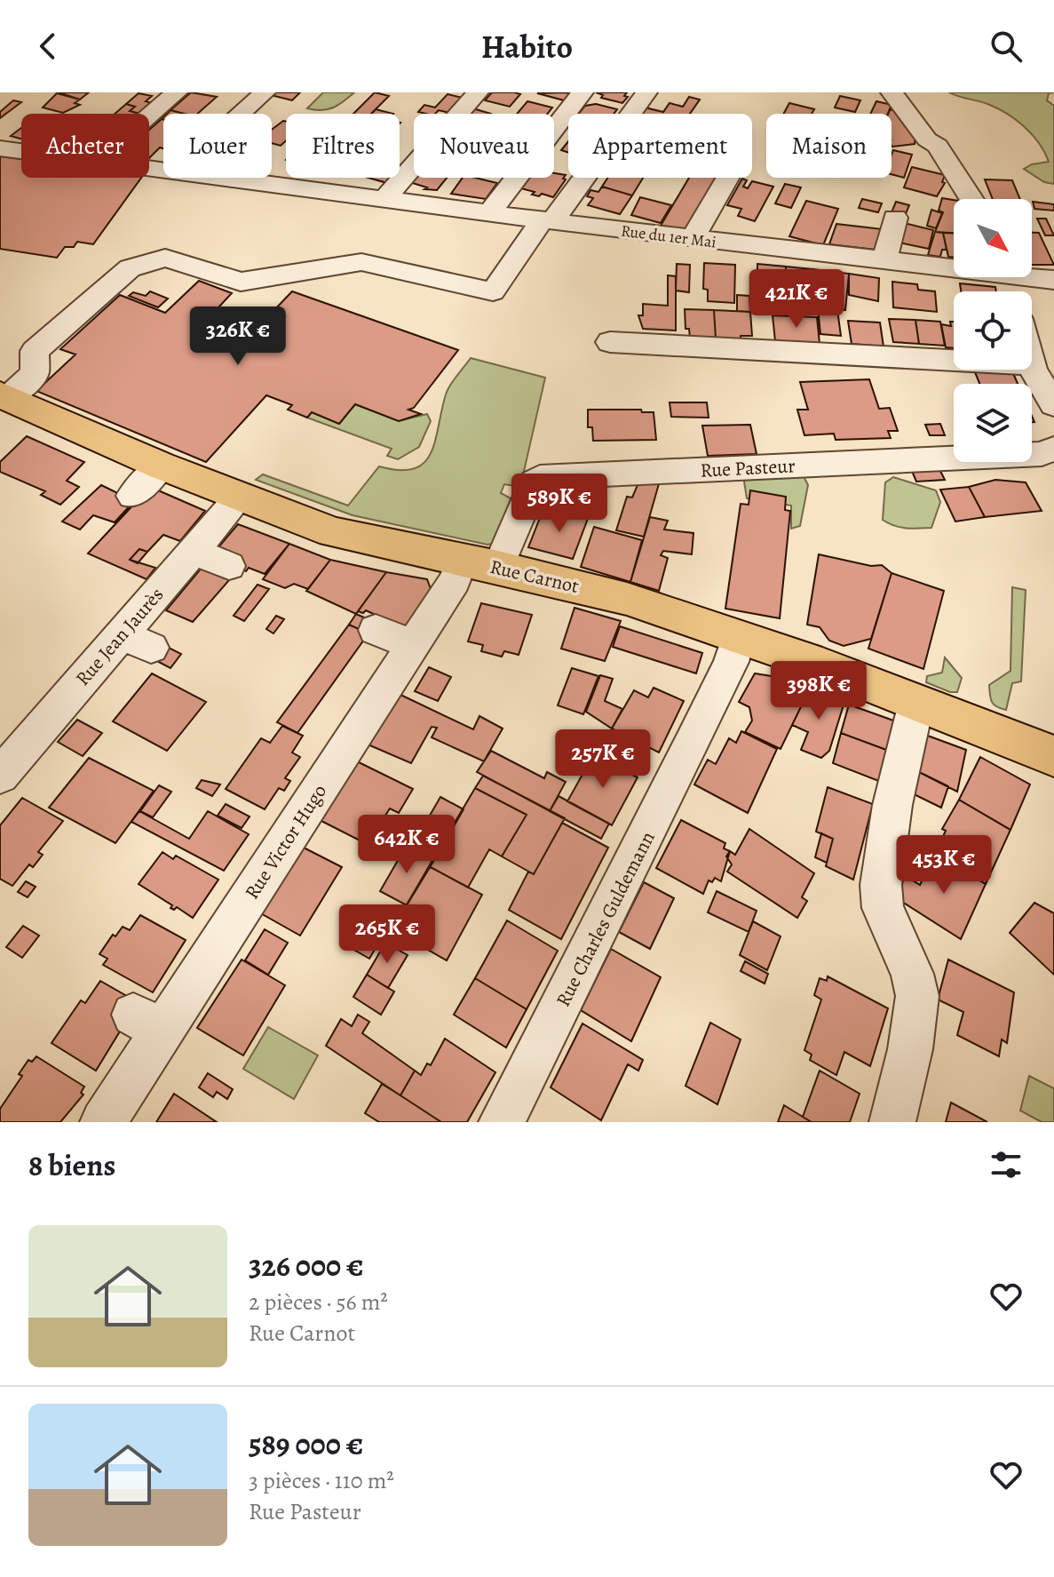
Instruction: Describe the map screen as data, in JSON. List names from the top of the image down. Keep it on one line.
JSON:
{"streets":{"main road":["Rue Carnot"],"street":["Rue du 1er Mai","Rue Pasteur","Rue Jean Jaurès","Rue Victor Hugo","Rue Charles Guldemann"]},"crossings":[["Rue Pasteur","Rue Carnot"],["Rue Pasteur","Rue Victor Hugo"],["Rue Carnot","Rue Jean Jaurès"],["Rue Carnot","Rue Victor Hugo"],["Rue Carnot","Rue Charles Guldemann"]],"north":"bottom right","page":{"header":"Habito","chip":["Acheter","Louer","Filtres","Nouveau","Appartement","Maison"],"price":["421K €","326K €","589K €","398K €","257K €","642K €","453K €","265K €"],"heading":"8 biens","list":[{"name":"326 000 €","note":"2 pièces · 56 m² · Rue Carnot"},{"name":"589 000 €","note":"3 pièces · 110 m² · Rue Pasteur"}]}}
